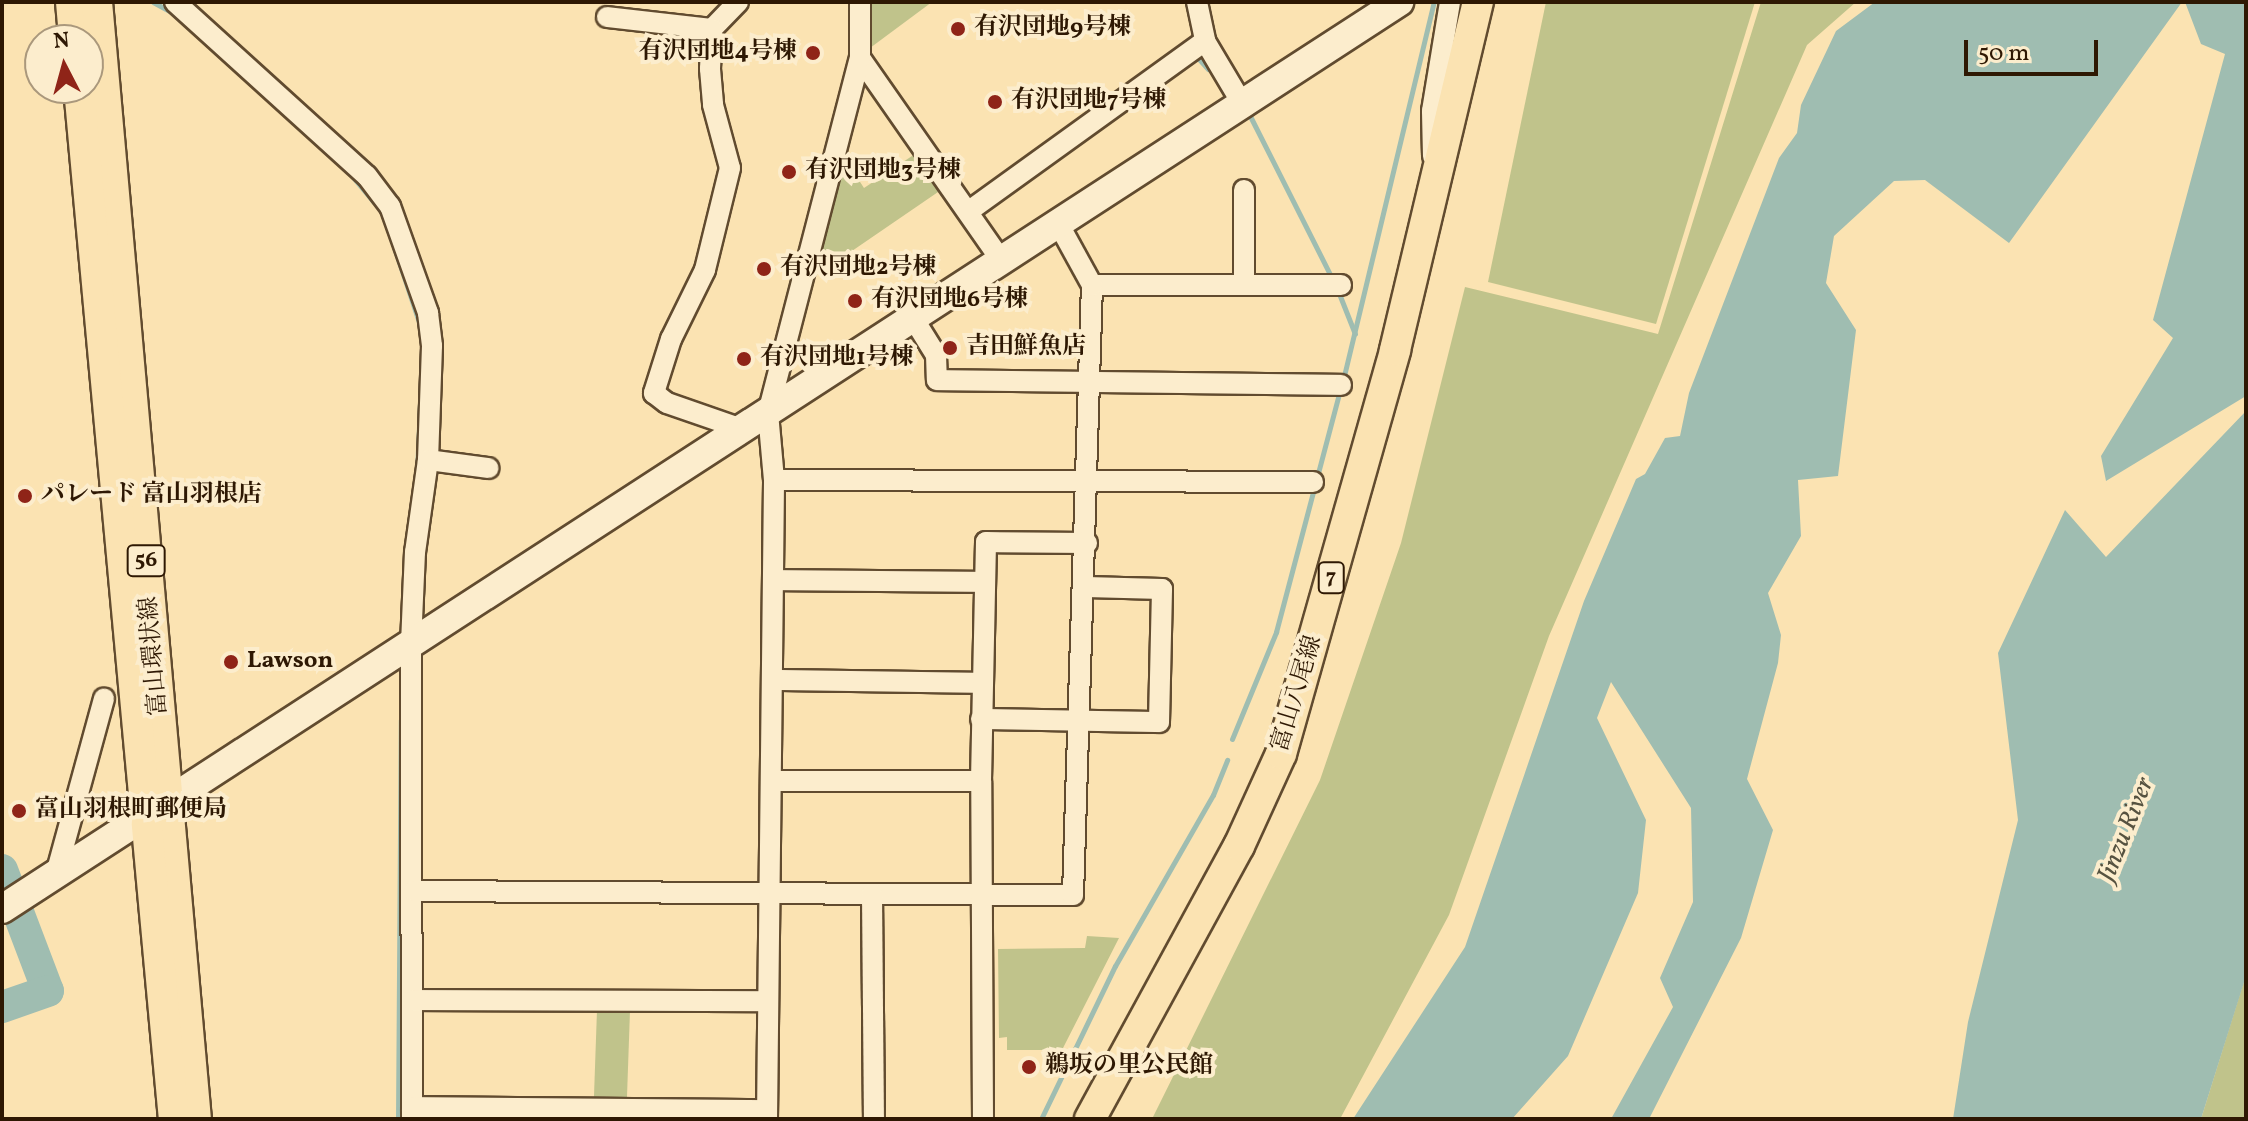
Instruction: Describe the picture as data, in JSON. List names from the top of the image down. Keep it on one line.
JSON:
{"streets":{"main road":["56","7","富山環状線","富山八尾線"]},"water":["Jinzu River"],"places":["有沢団地9号棟","有沢団地4号棟","有沢団地7号棟","有沢団地3号棟","有沢団地2号棟","有沢団地6号棟","吉田鮮魚店","有沢団地1号棟","パレード 富山羽根店","Lawson","富山羽根町郵便局","鵜坂の里公民館"],"scale_bar":"50 m","north":"top"}
